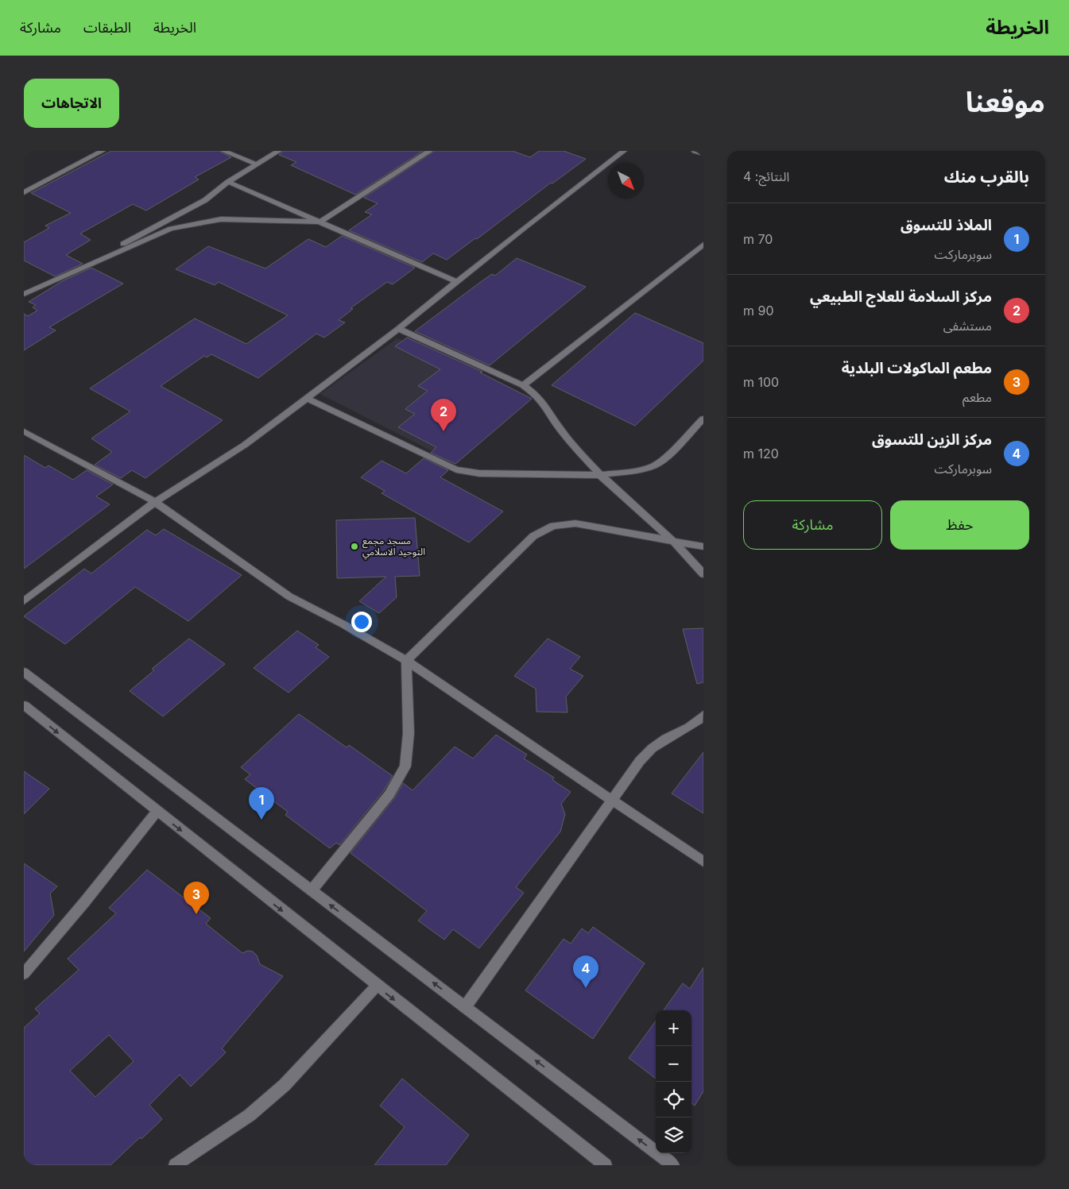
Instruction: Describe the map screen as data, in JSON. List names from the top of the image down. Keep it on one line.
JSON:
{"places":["مسجد مجمع التوحيد الاسلامي"],"north":"bottom right","page":{"header":"الخريطة","nav":["الخريطة","الطبقات","مشاركة"],"title":"موقعنا","buttons":["الاتجاهات",["حفظ","مشاركة"]],"heading":["بالقرب منك","النتائج: 4"],"list":[{"mark":"1","name":"الملاذ للتسوق","note":"سوبرماركت","value":"70 m"},{"mark":"2","name":"مركز السلامة للعلاج الطبيعي","note":"مستشفى","value":"90 m"},{"mark":"3","name":"مطعم الماكولات البلدية","note":"مطعم","value":"100 m"},{"mark":"4","name":"مركز الزين للتسوق","note":"سوبرماركت","value":"120 m"}],"pins":["2","1","3","4"],"map_buttons":["+","−"]}}
